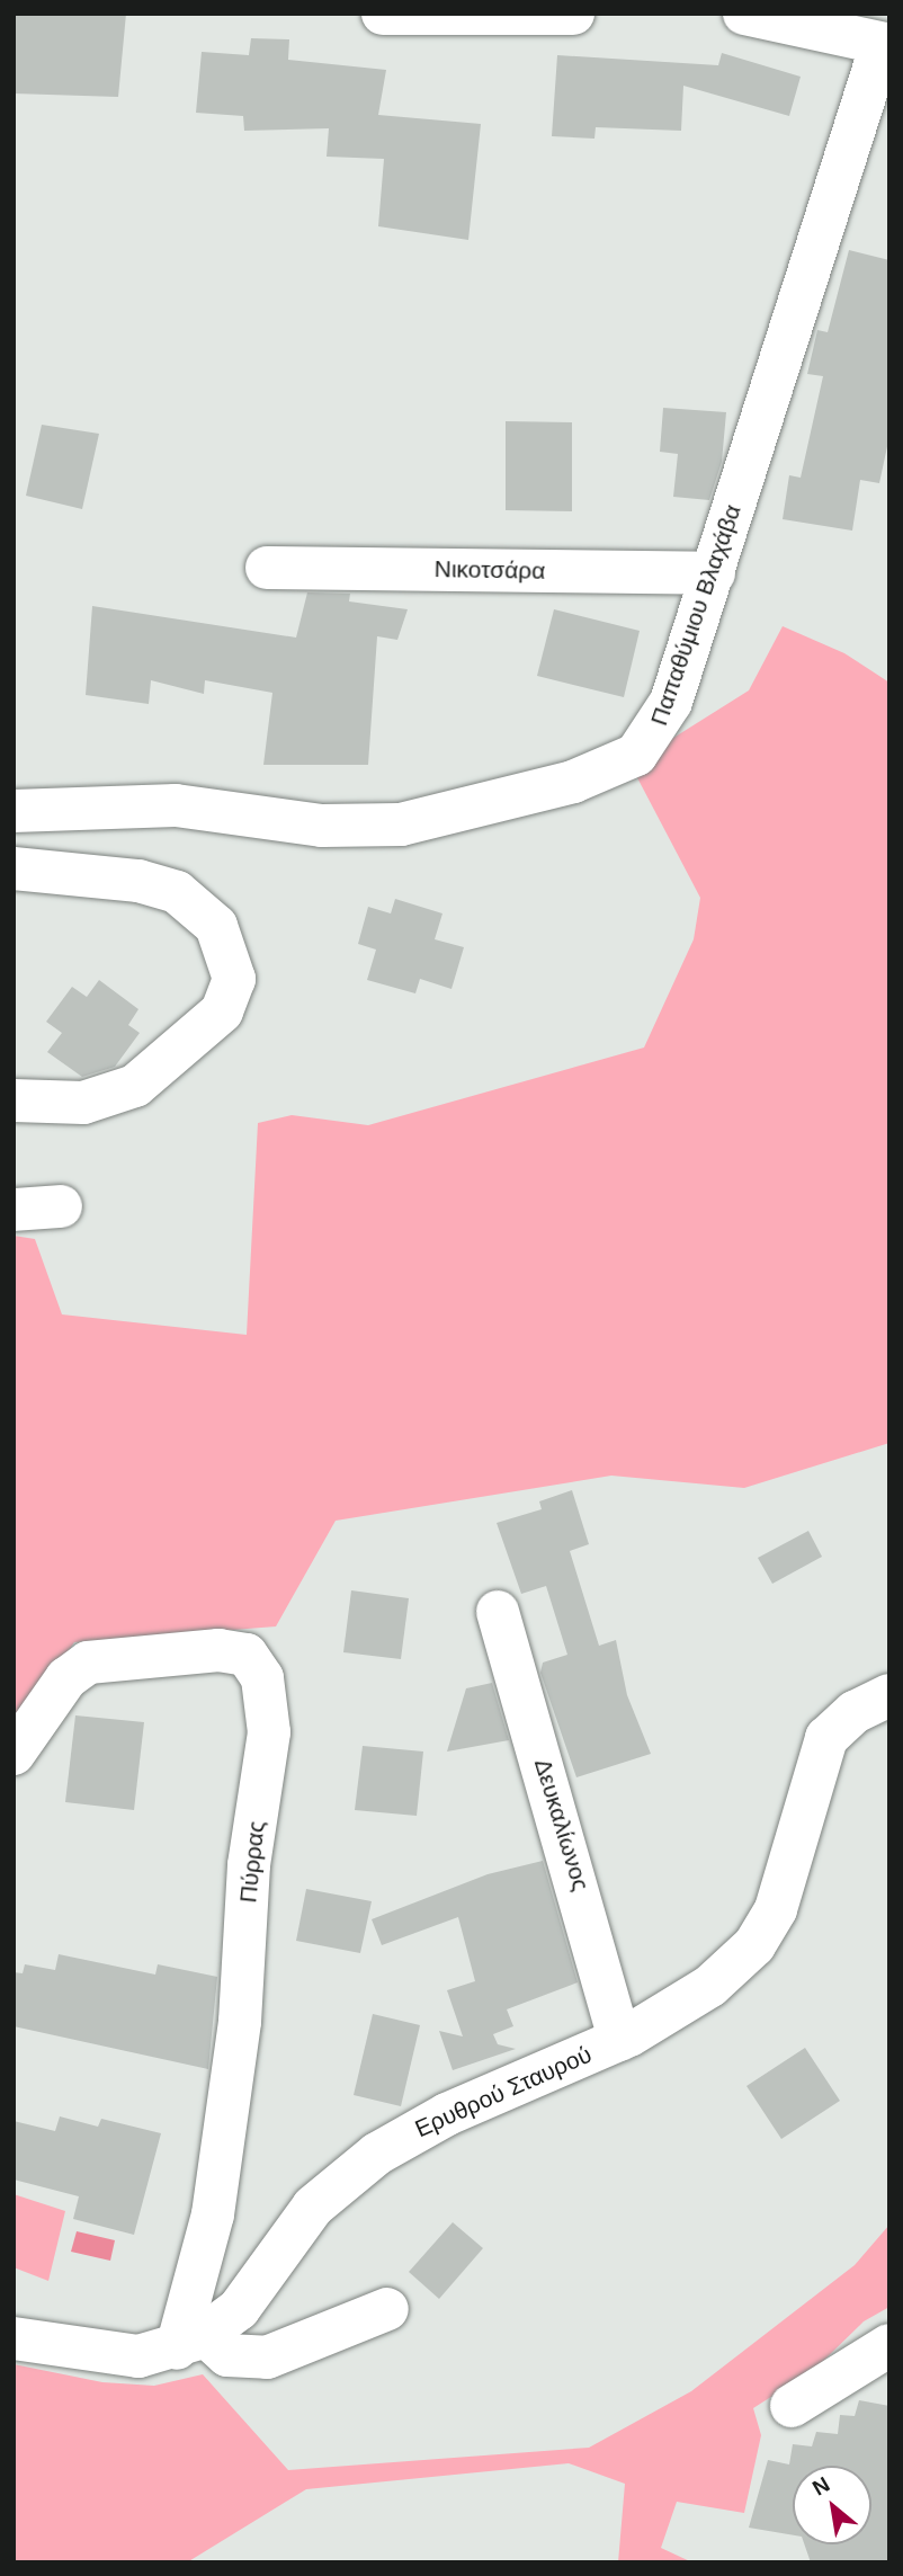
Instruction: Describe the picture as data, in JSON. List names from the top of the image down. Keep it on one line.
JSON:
{"streets":{"street":["Νικοτσάρα","Παπαθύμιου Βλαχάβα","Δευκαλίωνος","Πύρρας","Ερυθρού Σταυρού"]},"crossings":[["Νικοτσάρα","Παπαθύμιου Βλαχάβα"],["Δευκαλίωνος","Ερυθρού Σταυρού"],["Πύρρας","Ερυθρού Σταυρού"]],"north":"top left"}
